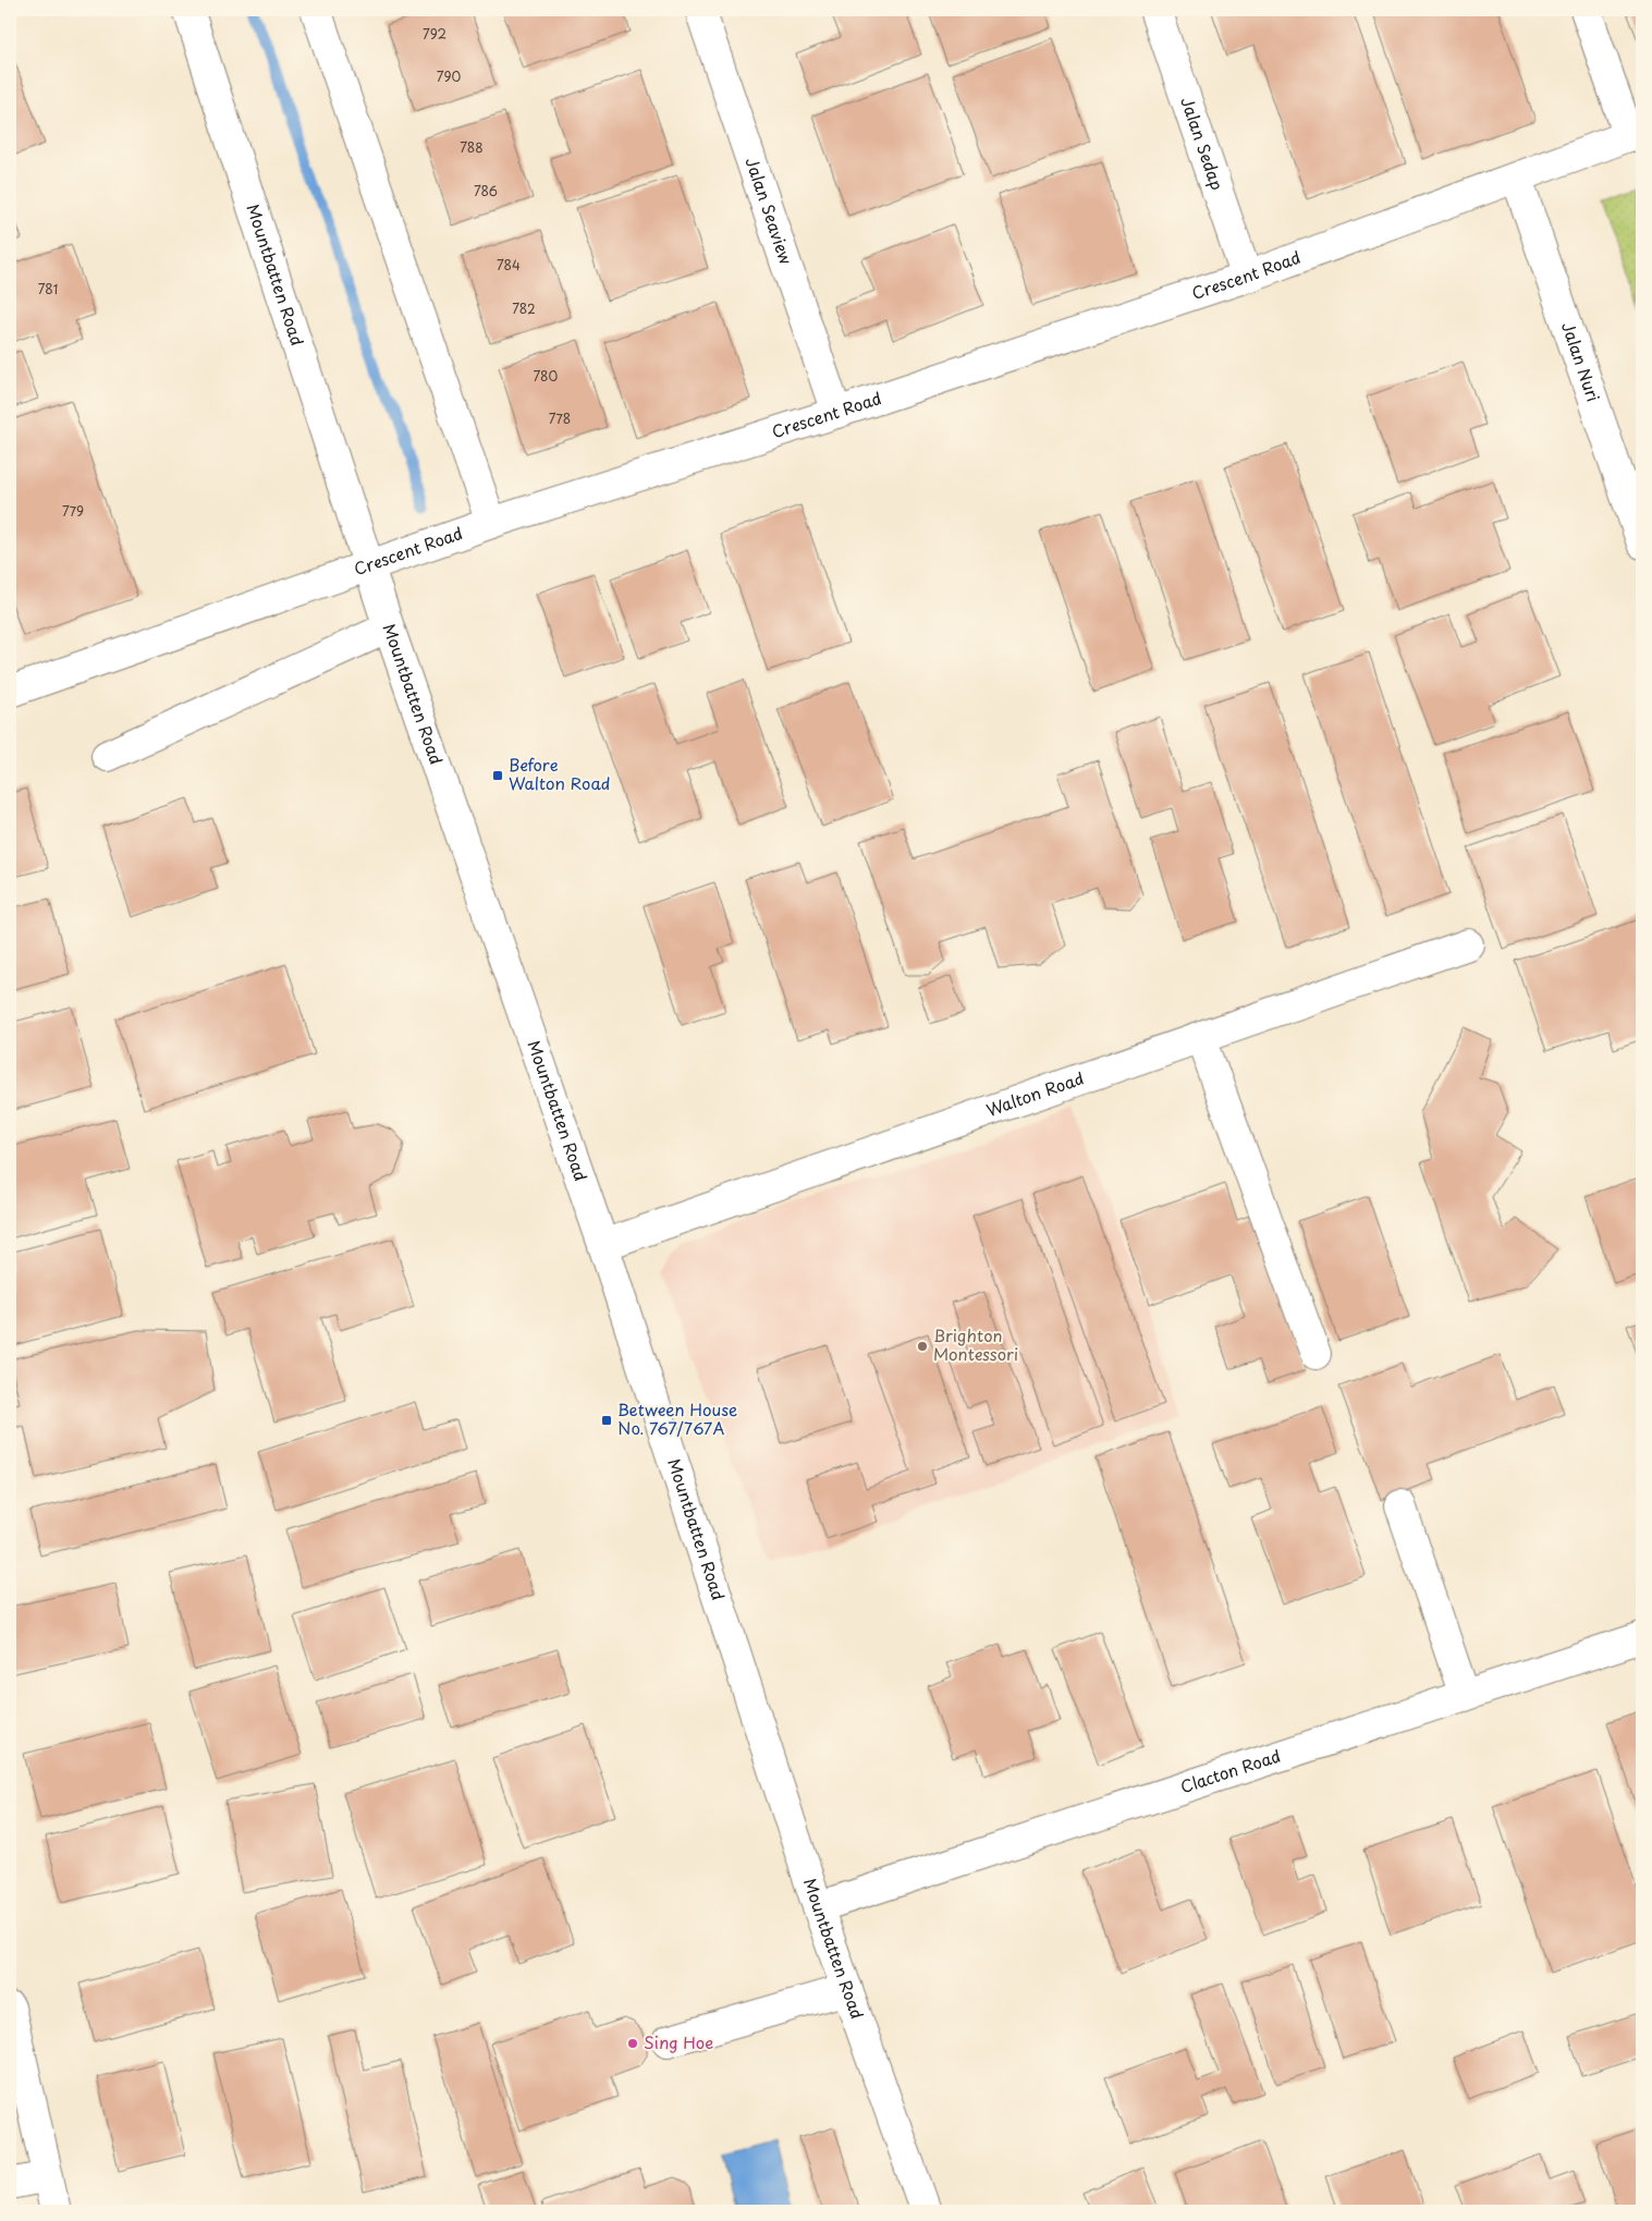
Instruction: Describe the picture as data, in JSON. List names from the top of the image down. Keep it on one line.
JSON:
{"streets":{"street":["Jalan Sedap","Jalan Seaview","Mountbatten Road","Crescent Road","Jalan Nuri","Walton Road","Clacton Road"]},"crossings":[["Jalan Sedap","Crescent Road"],["Jalan Seaview","Crescent Road"],["Mountbatten Road","Crescent Road"],["Mountbatten Road","Walton Road"],["Mountbatten Road","Clacton Road"],["Crescent Road","Jalan Nuri"]],"places":{"transit":["Before Walton Road","Between House No. 767/767A"],"other":["Brighton Montessori","Sing Hoe"]},"house_numbers":["792","790","788","786","784","781","782","780","778","779"]}
